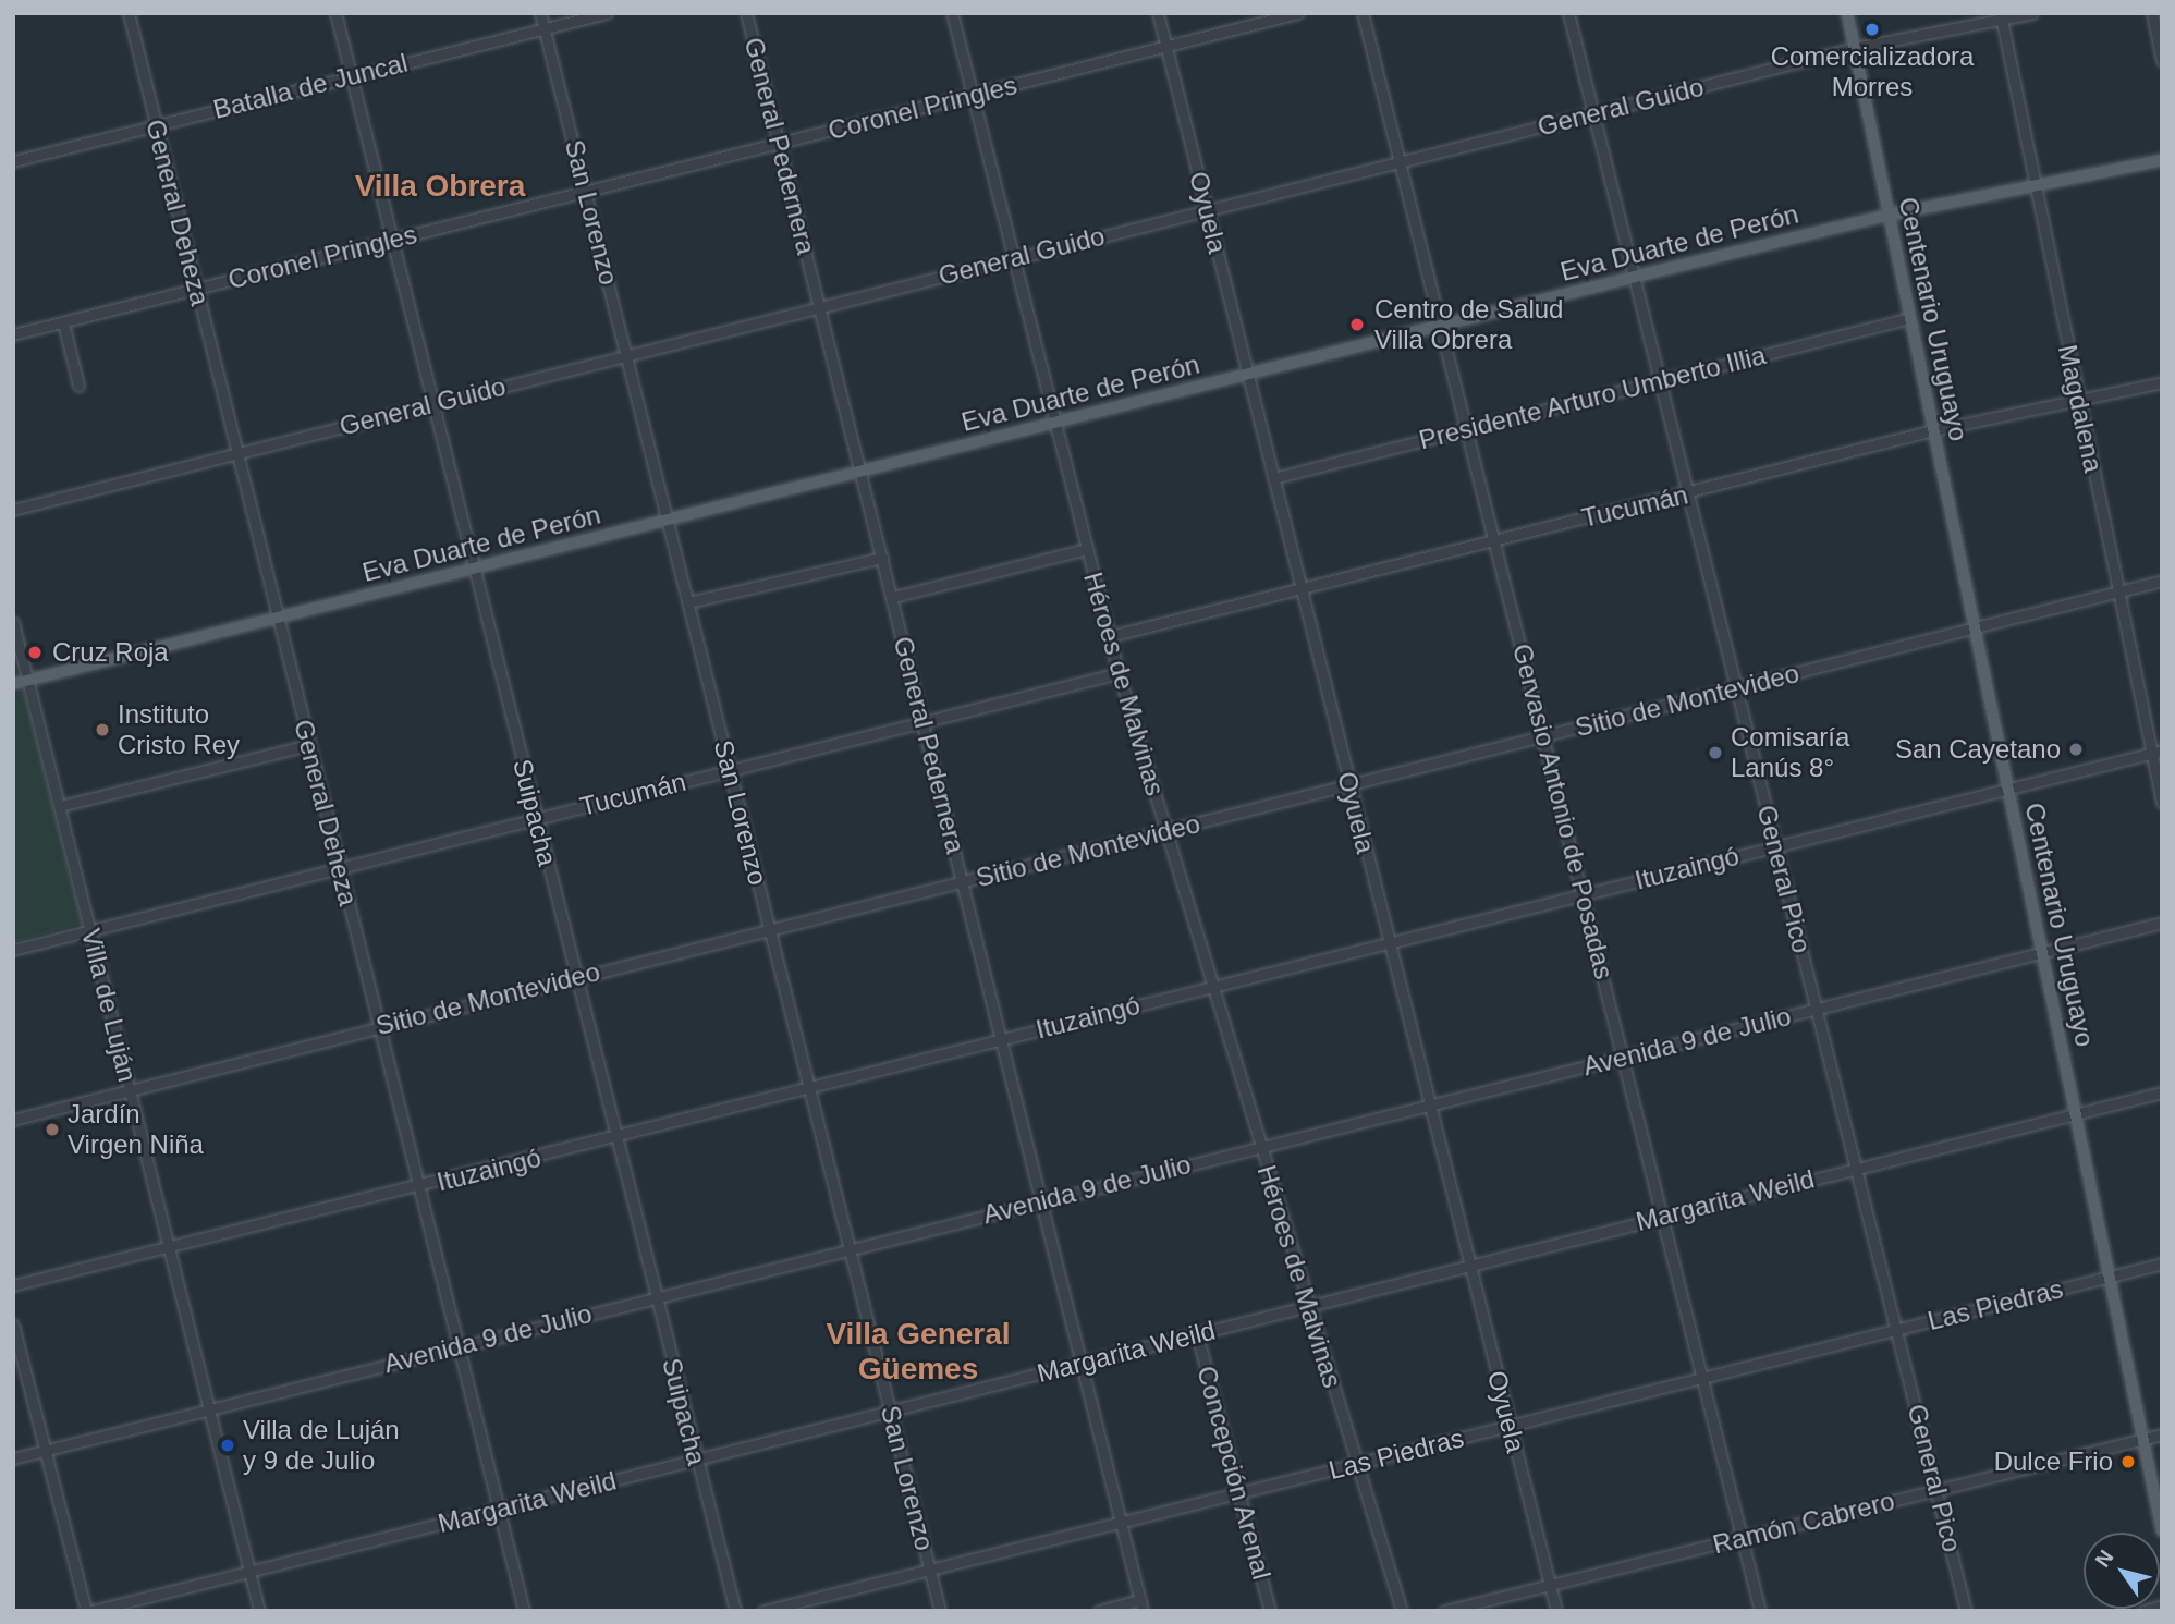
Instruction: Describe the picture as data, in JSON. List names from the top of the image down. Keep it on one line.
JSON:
{"streets":{"main road":["Eva Duarte de Perón","Centenario Uruguayo"],"street":["Batalla de Juncal","General Guido","Coronel Pringles","General Pedernera","General Deheza","San Lorenzo","Oyuela","Presidente Arturo Umberto Illia","Magdalena","Tucumán","Héroes de Malvinas","Sitio de Montevideo","Gervasio Antonio de Posadas","Suipacha","Ituzaingó","General Pico","Villa de Luján","Avenida 9 de Julio","Margarita Weild","Las Piedras","Concepción Arenal","Ramón Cabrero"]},"crossings":[["Batalla de Juncal","General Deheza"],["Batalla de Juncal","San Lorenzo"],["Batalla de Juncal","Suipacha"],["General Guido","General Pedernera"],["General Guido","General Deheza"],["General Guido","San Lorenzo"],["General Guido","Oyuela"],["General Guido","Centenario Uruguayo"],["General Guido","Magdalena"],["General Guido","Héroes de Malvinas"],["General Guido","Gervasio Antonio de Posadas"],["General Guido","Suipacha"],["General Guido","General Pico"],["Coronel Pringles","General Pedernera"],["Coronel Pringles","General Deheza"],["Coronel Pringles","San Lorenzo"],["Coronel Pringles","Oyuela"],["Coronel Pringles","Héroes de Malvinas"],["Coronel Pringles","Suipacha"],["General Pedernera","Eva Duarte de Perón"],["General Pedernera","Tucumán"],["General Pedernera","Sitio de Montevideo"],["General Pedernera","Ituzaingó"],["General Pedernera","Avenida 9 de Julio"],["General Pedernera","Margarita Weild"],["General Pedernera","Las Piedras"],["General Deheza","Eva Duarte de Perón"],["General Deheza","Tucumán"],["General Deheza","Sitio de Montevideo"],["General Deheza","Ituzaingó"],["General Deheza","Avenida 9 de Julio"],["General Deheza","Margarita Weild"],["San Lorenzo","Eva Duarte de Perón"],["San Lorenzo","Tucumán"],["San Lorenzo","Sitio de Montevideo"],["San Lorenzo","Ituzaingó"],["San Lorenzo","Avenida 9 de Julio"],["San Lorenzo","Margarita Weild"],["San Lorenzo","Las Piedras"],["Oyuela","Eva Duarte de Perón"],["Oyuela","Presidente Arturo Umberto Illia"],["Oyuela","Tucumán"],["Oyuela","Sitio de Montevideo"],["Oyuela","Ituzaingó"],["Oyuela","Avenida 9 de Julio"],["Oyuela","Margarita Weild"],["Oyuela","Las Piedras"],["Oyuela","Ramón Cabrero"],["Eva Duarte de Perón","Centenario Uruguayo"],["Eva Duarte de Perón","Magdalena"],["Eva Duarte de Perón","Héroes de Malvinas"],["Eva Duarte de Perón","Gervasio Antonio de Posadas"],["Eva Duarte de Perón","Suipacha"],["Eva Duarte de Perón","General Pico"],["Eva Duarte de Perón","Villa de Luján"],["Centenario Uruguayo","Presidente Arturo Umberto Illia"],["Centenario Uruguayo","Tucumán"],["Centenario Uruguayo","Sitio de Montevideo"],["Centenario Uruguayo","Ituzaingó"],["Centenario Uruguayo","Avenida 9 de Julio"],["Centenario Uruguayo","Margarita Weild"],["Centenario Uruguayo","Las Piedras"],["Centenario Uruguayo","Ramón Cabrero"],["Presidente Arturo Umberto Illia","Gervasio Antonio de Posadas"],["Presidente Arturo Umberto Illia","General Pico"],["Magdalena","Tucumán"],["Magdalena","Sitio de Montevideo"],["Magdalena","Ituzaingó"],["Tucumán","Héroes de Malvinas"],["Tucumán","Gervasio Antonio de Posadas"],["Tucumán","Suipacha"],["Tucumán","General Pico"],["Tucumán","Villa de Luján"],["Héroes de Malvinas","Sitio de Montevideo"],["Héroes de Malvinas","Ituzaingó"],["Héroes de Malvinas","Avenida 9 de Julio"],["Héroes de Malvinas","Margarita Weild"],["Héroes de Malvinas","Las Piedras"],["Sitio de Montevideo","Gervasio Antonio de Posadas"],["Sitio de Montevideo","Suipacha"],["Sitio de Montevideo","General Pico"],["Sitio de Montevideo","Villa de Luján"],["Gervasio Antonio de Posadas","Ituzaingó"],["Gervasio Antonio de Posadas","Avenida 9 de Julio"],["Gervasio Antonio de Posadas","Margarita Weild"],["Gervasio Antonio de Posadas","Las Piedras"],["Gervasio Antonio de Posadas","Ramón Cabrero"],["Suipacha","Ituzaingó"],["Suipacha","Avenida 9 de Julio"],["Suipacha","Margarita Weild"],["Ituzaingó","General Pico"],["Ituzaingó","Villa de Luján"],["General Pico","Avenida 9 de Julio"],["General Pico","Margarita Weild"],["General Pico","Las Piedras"],["General Pico","Ramón Cabrero"],["Villa de Luján","Avenida 9 de Julio"],["Villa de Luján","Margarita Weild"],["Margarita Weild","Concepción Arenal"],["Las Piedras","Concepción Arenal"]],"districts":["Villa Obrera","Villa General Güemes"],"places":["Comercializadora Morres","Centro de Salud Villa Obrera","Cruz Roja","Instituto Cristo Rey","San Cayetano","Comisaría Lanús 8°","Jardín Virgen Niña","Villa de Luján y 9 de Julio","Dulce Frio"],"north":"top left"}
